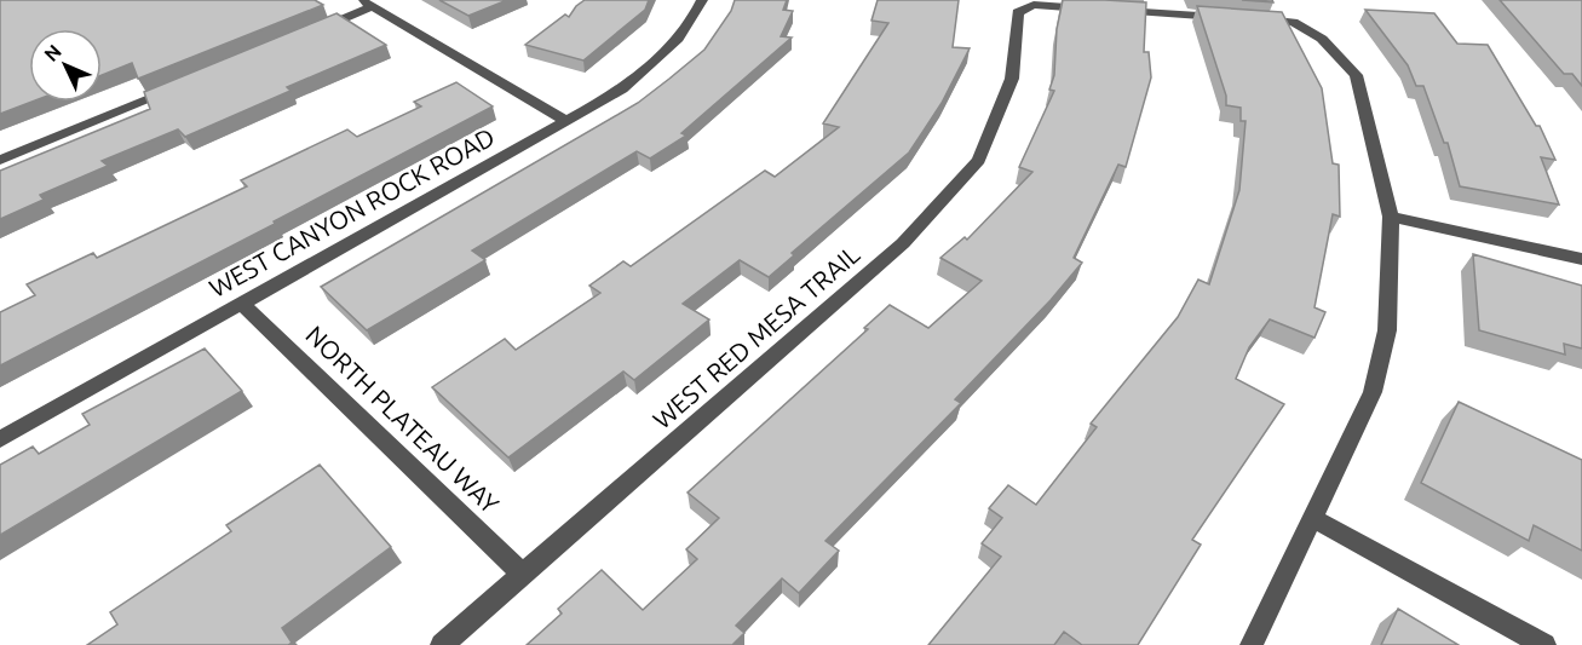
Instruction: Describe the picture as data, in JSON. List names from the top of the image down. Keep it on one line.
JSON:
{"streets":{"street":["WEST CANYON ROCK ROAD","WEST RED MESA TRAIL","NORTH PLATEAU WAY"]},"crossings":[["WEST CANYON ROCK ROAD","NORTH PLATEAU WAY"],["WEST RED MESA TRAIL","NORTH PLATEAU WAY"]],"north":"top left"}
